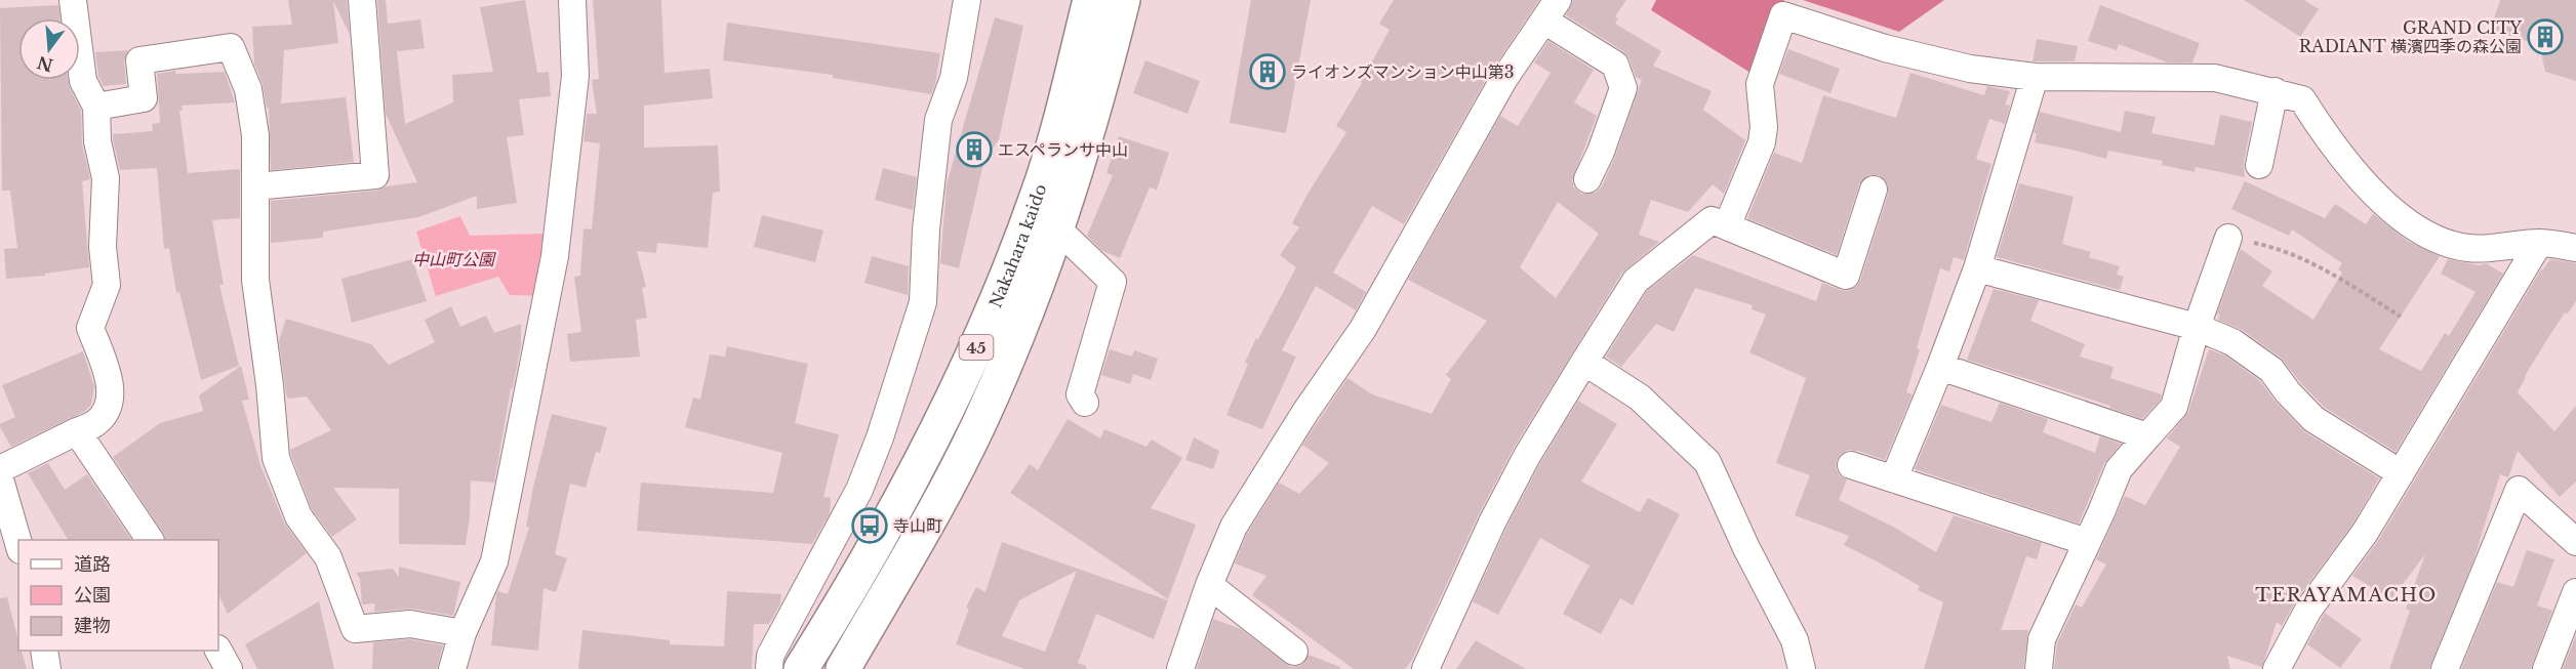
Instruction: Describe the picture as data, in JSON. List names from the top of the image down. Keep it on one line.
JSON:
{"streets":{"main road":["Nakahara kaido","45"]},"districts":["TERAYAMACHO"],"parks":["中山町公園"],"places":{"building":["GRAND CITY RADIANT 横濱四季の森公園","ライオンズマンション中山第3","エスペランサ中山"],"bus stop":["寺山町"]},"legend":["道路","公園","建物"],"north":"bottom"}
